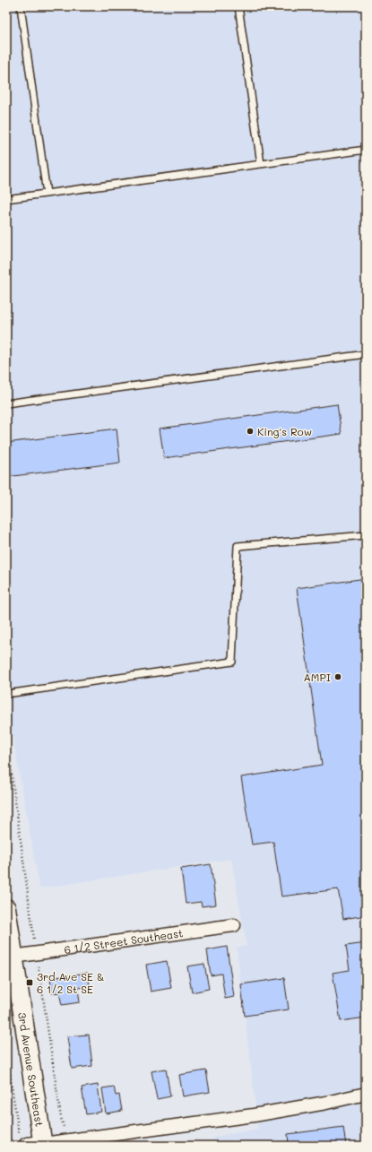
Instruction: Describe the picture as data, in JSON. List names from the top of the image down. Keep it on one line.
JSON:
{"streets":{"main road":["3rd Avenue Southeast"],"street":["6 1/2 Street Southeast"]},"crossings":[["6 1/2 Street Southeast","3rd Avenue Southeast"]],"places":{"other":["King's Row","AMPI"],"transit":["3rd Ave SE & 6 1/2 St SE"]}}
